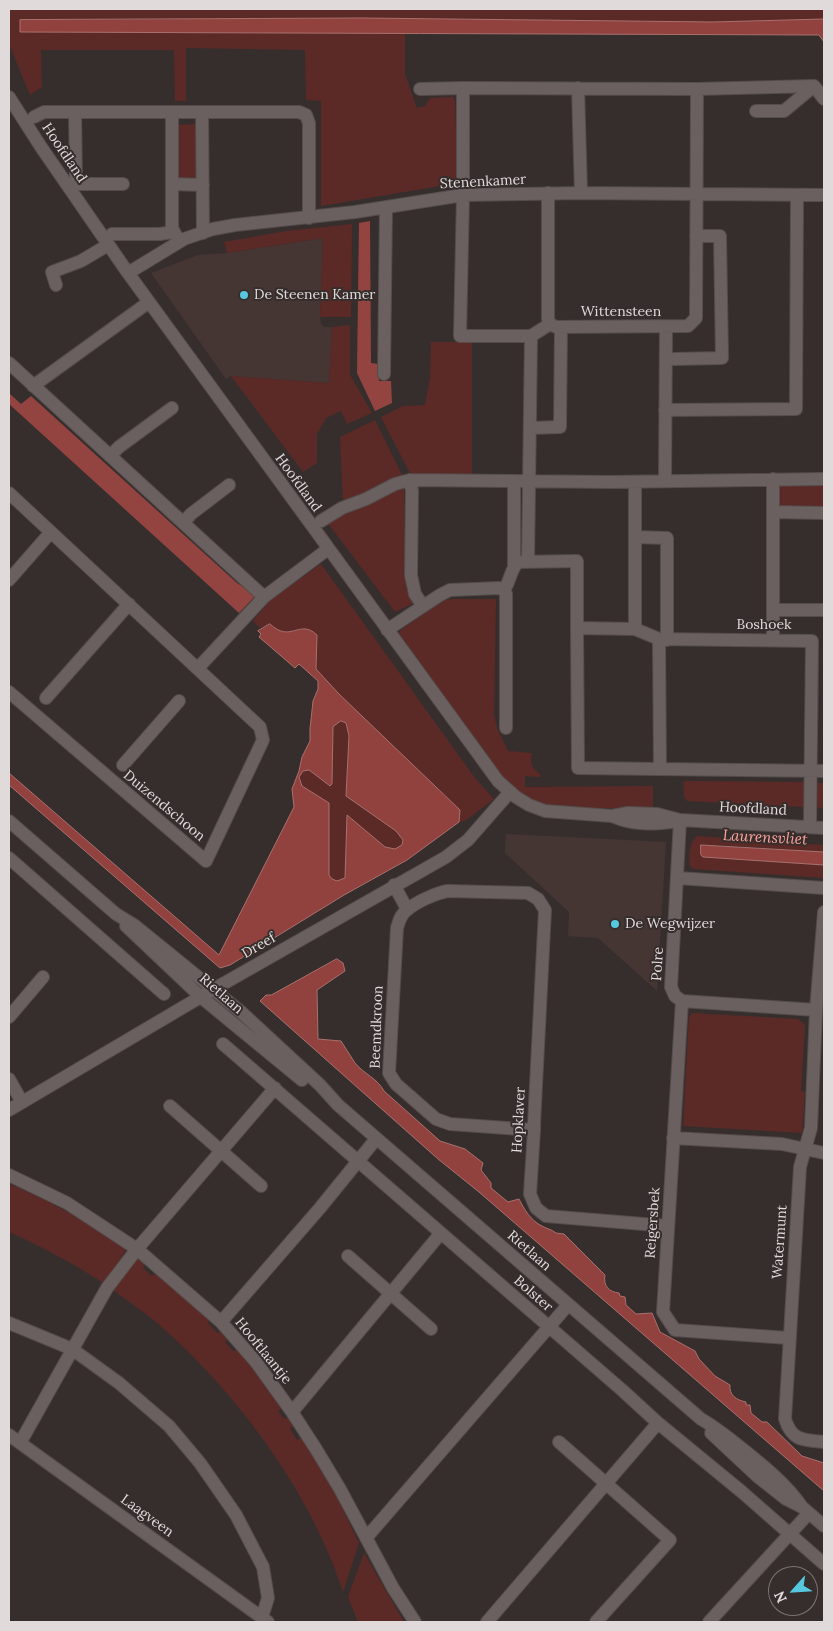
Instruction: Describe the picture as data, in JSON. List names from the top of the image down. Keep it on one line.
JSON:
{"streets":{"street":["Hoofdland","Stenenkamer","Wittensteen","Boshoek","Duizendschoon","Dreef","Polre","Rietlaan","Beemdkroon","Hopklaver","Reigersbek","Watermunt","Bolster","Hooftlaantje","Laagveen"]},"crossings":[["Hoofdland","Stenenkamer"],["Hoofdland","Boshoek"],["Hoofdland","Dreef"],["Hoofdland","Polre"],["Stenenkamer","Wittensteen"],["Dreef","Rietlaan"],["Polre","Reigersbek"],["Beemdkroon","Hopklaver"],["Hopklaver","Reigersbek"],["Reigersbek","Watermunt"]],"water":["Laurensvliet"],"places":["De Steenen Kamer","De Wegwijzer"],"north":"bottom left"}
